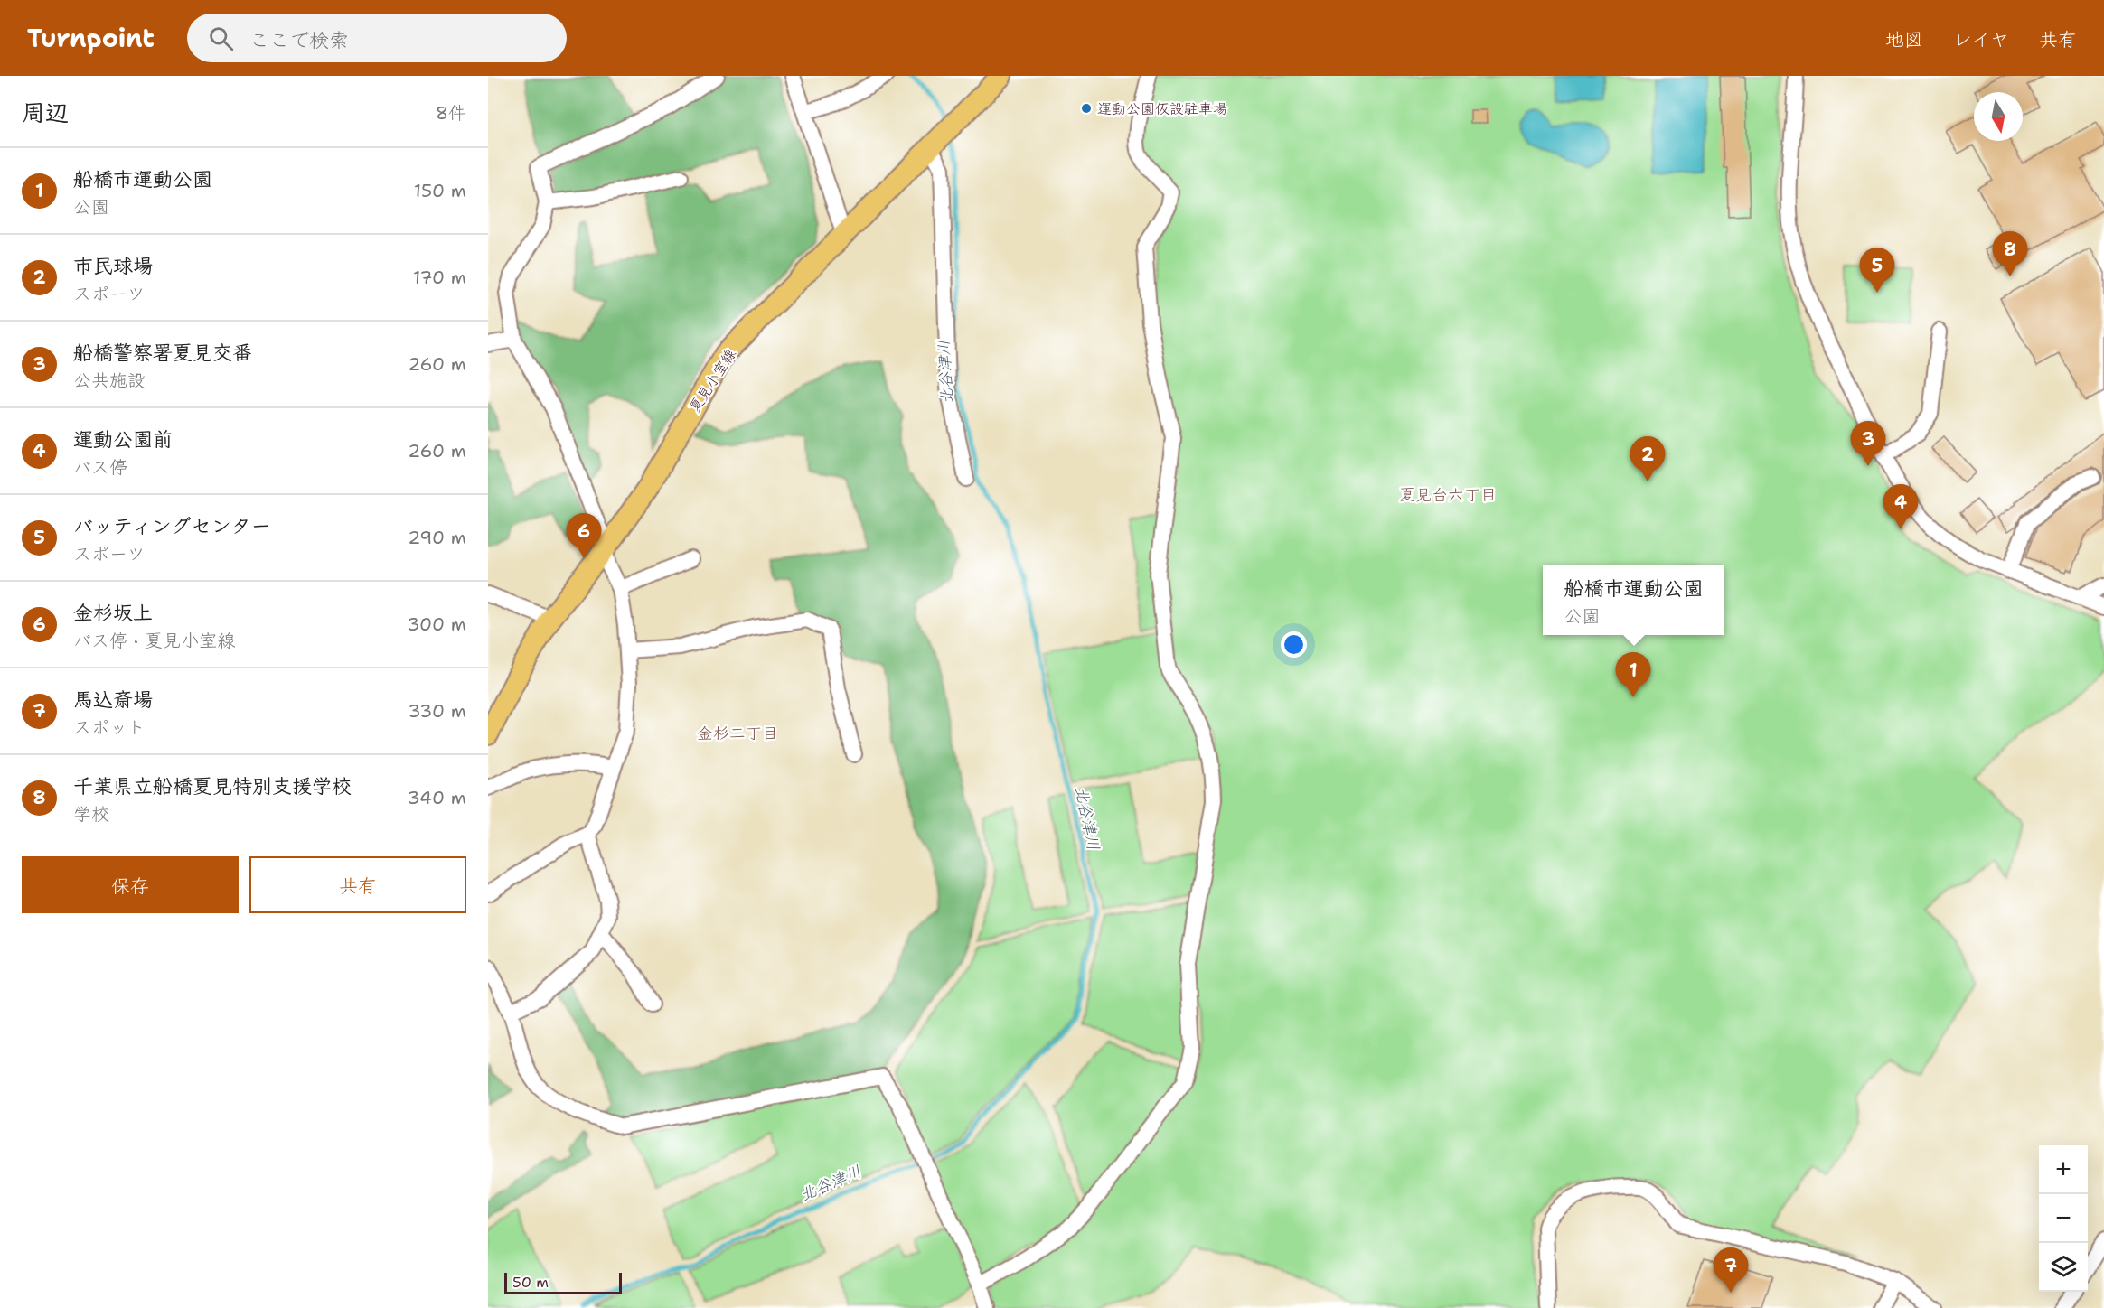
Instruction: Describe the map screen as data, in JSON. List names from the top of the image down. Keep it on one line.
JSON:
{"streets":{"main road":["夏見小室線"]},"districts":["夏見台六丁目","金杉二丁目"],"water":["北谷津川"],"places":["運動公園仮設駐車場"],"scale_bar":"50 m","north":"bottom","page":{"header":"Turnpoint","search":"ここで検索","nav":["地図","レイヤ","共有"],"heading":["周辺","8件"],"list":[{"mark":"1","name":"船橋市運動公園","note":"公園","value":"150 m"},{"mark":"2","name":"市民球場","note":"スポーツ","value":"170 m"},{"mark":"3","name":"船橋警察署夏見交番","note":"公共施設","value":"260 m"},{"mark":"4","name":"運動公園前","note":"バス停","value":"260 m"},{"mark":"5","name":"バッティングセンター","note":"スポーツ","value":"290 m"},{"mark":"6","name":"金杉坂上","note":"バス停 · 夏見小室線","value":"300 m"},{"mark":"7","name":"馬込斎場","note":"スポット","value":"330 m"},{"mark":"8","name":"千葉県立船橋夏見特別支援学校","note":"学校","value":"340 m"}],"pins":["8","5","3","2","4","6","1","7"],"popup":["船橋市運動公園","公園"],"buttons":["保存","共有"],"map_buttons":["+","−"],"scale":"50 m"}}
